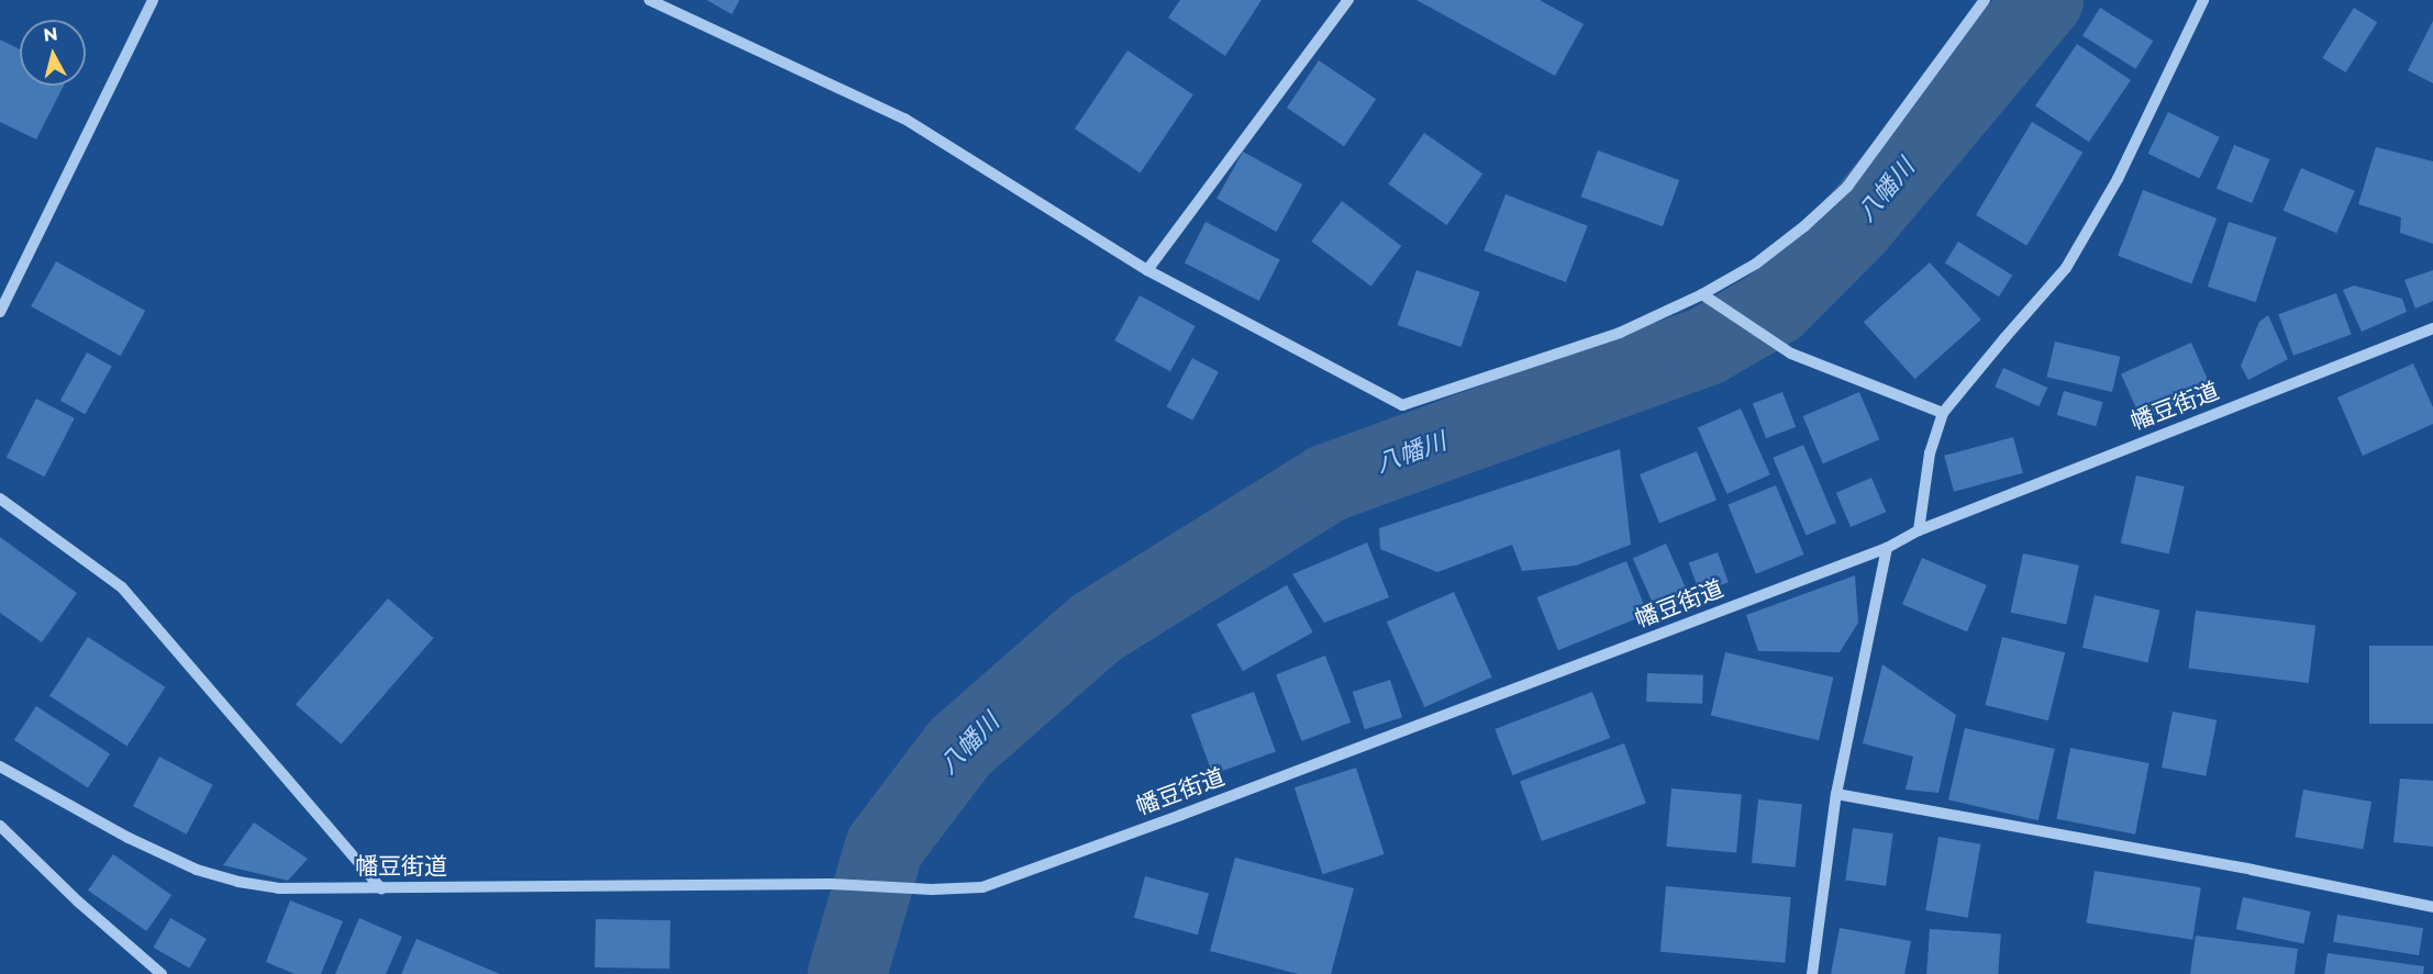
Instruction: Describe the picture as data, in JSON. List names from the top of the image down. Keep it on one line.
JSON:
{"streets":{"street":["幡豆街道"]},"water":["八幡川"],"north":"top"}
